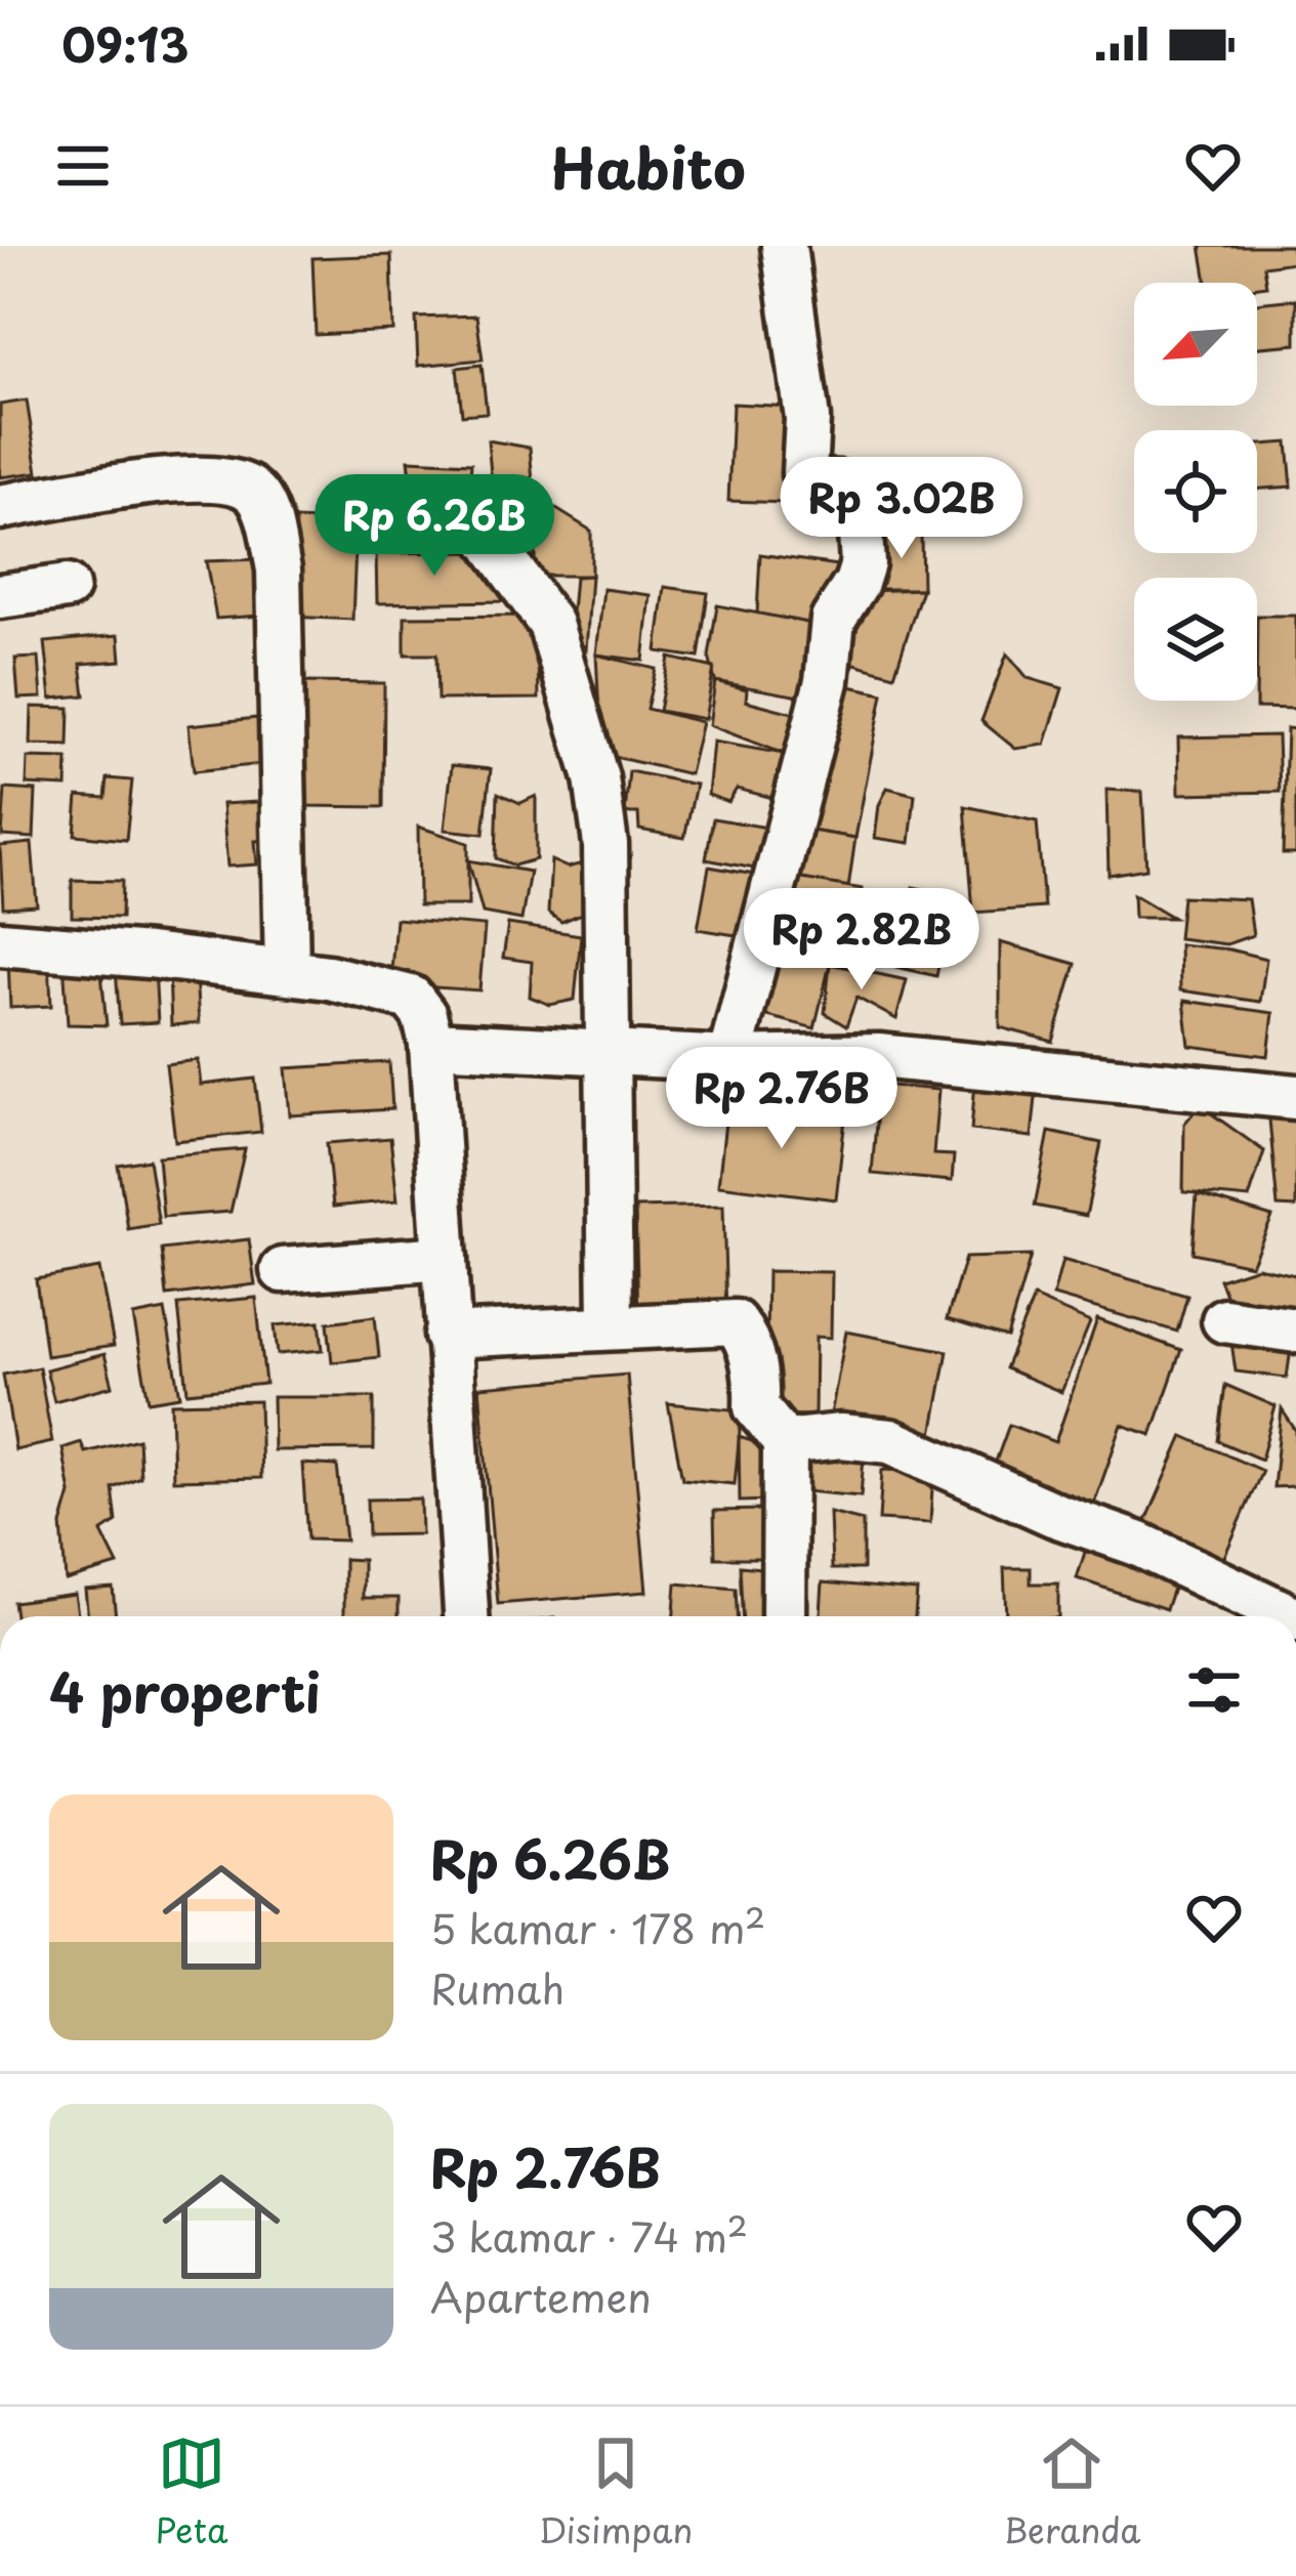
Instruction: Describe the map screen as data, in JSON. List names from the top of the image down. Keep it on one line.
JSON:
{"north":"bottom left","page":{"status":"09:13","header":"Habito","price":["Rp 3.02B","Rp 6.26B","Rp 2.82B","Rp 2.76B"],"heading":"4 properti","list":[{"name":"Rp 6.26B","note":"5 kamar · 178 m² · Rumah"},{"name":"Rp 2.76B","note":"3 kamar · 74 m² · Apartemen"}],"tabs":["Peta","Disimpan","Beranda"]}}
